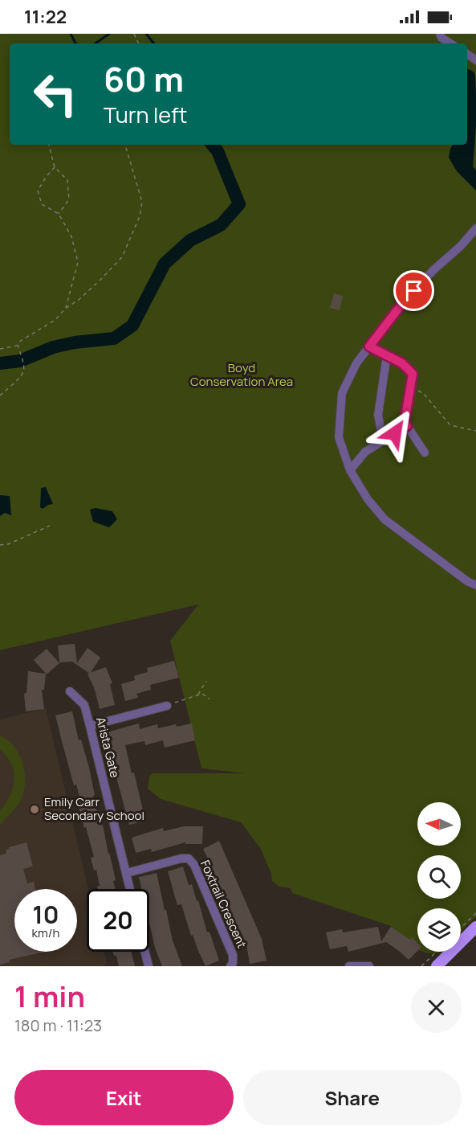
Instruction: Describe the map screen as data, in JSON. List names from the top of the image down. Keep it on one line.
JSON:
{"streets":{"street":["Arista Gate","Foxtrail Crescent"]},"crossings":[["Arista Gate","Foxtrail Crescent"]],"parks":["Boyd Conservation Area"],"places":["Emily Carr Secondary School"],"north":"left","page":{"status":"11:22","turn":["60 m","Turn left"],"speed":"10 km/h","limit":"20","heading":["1 min","180 m · 11:23"],"buttons":["Exit","Share"]}}
